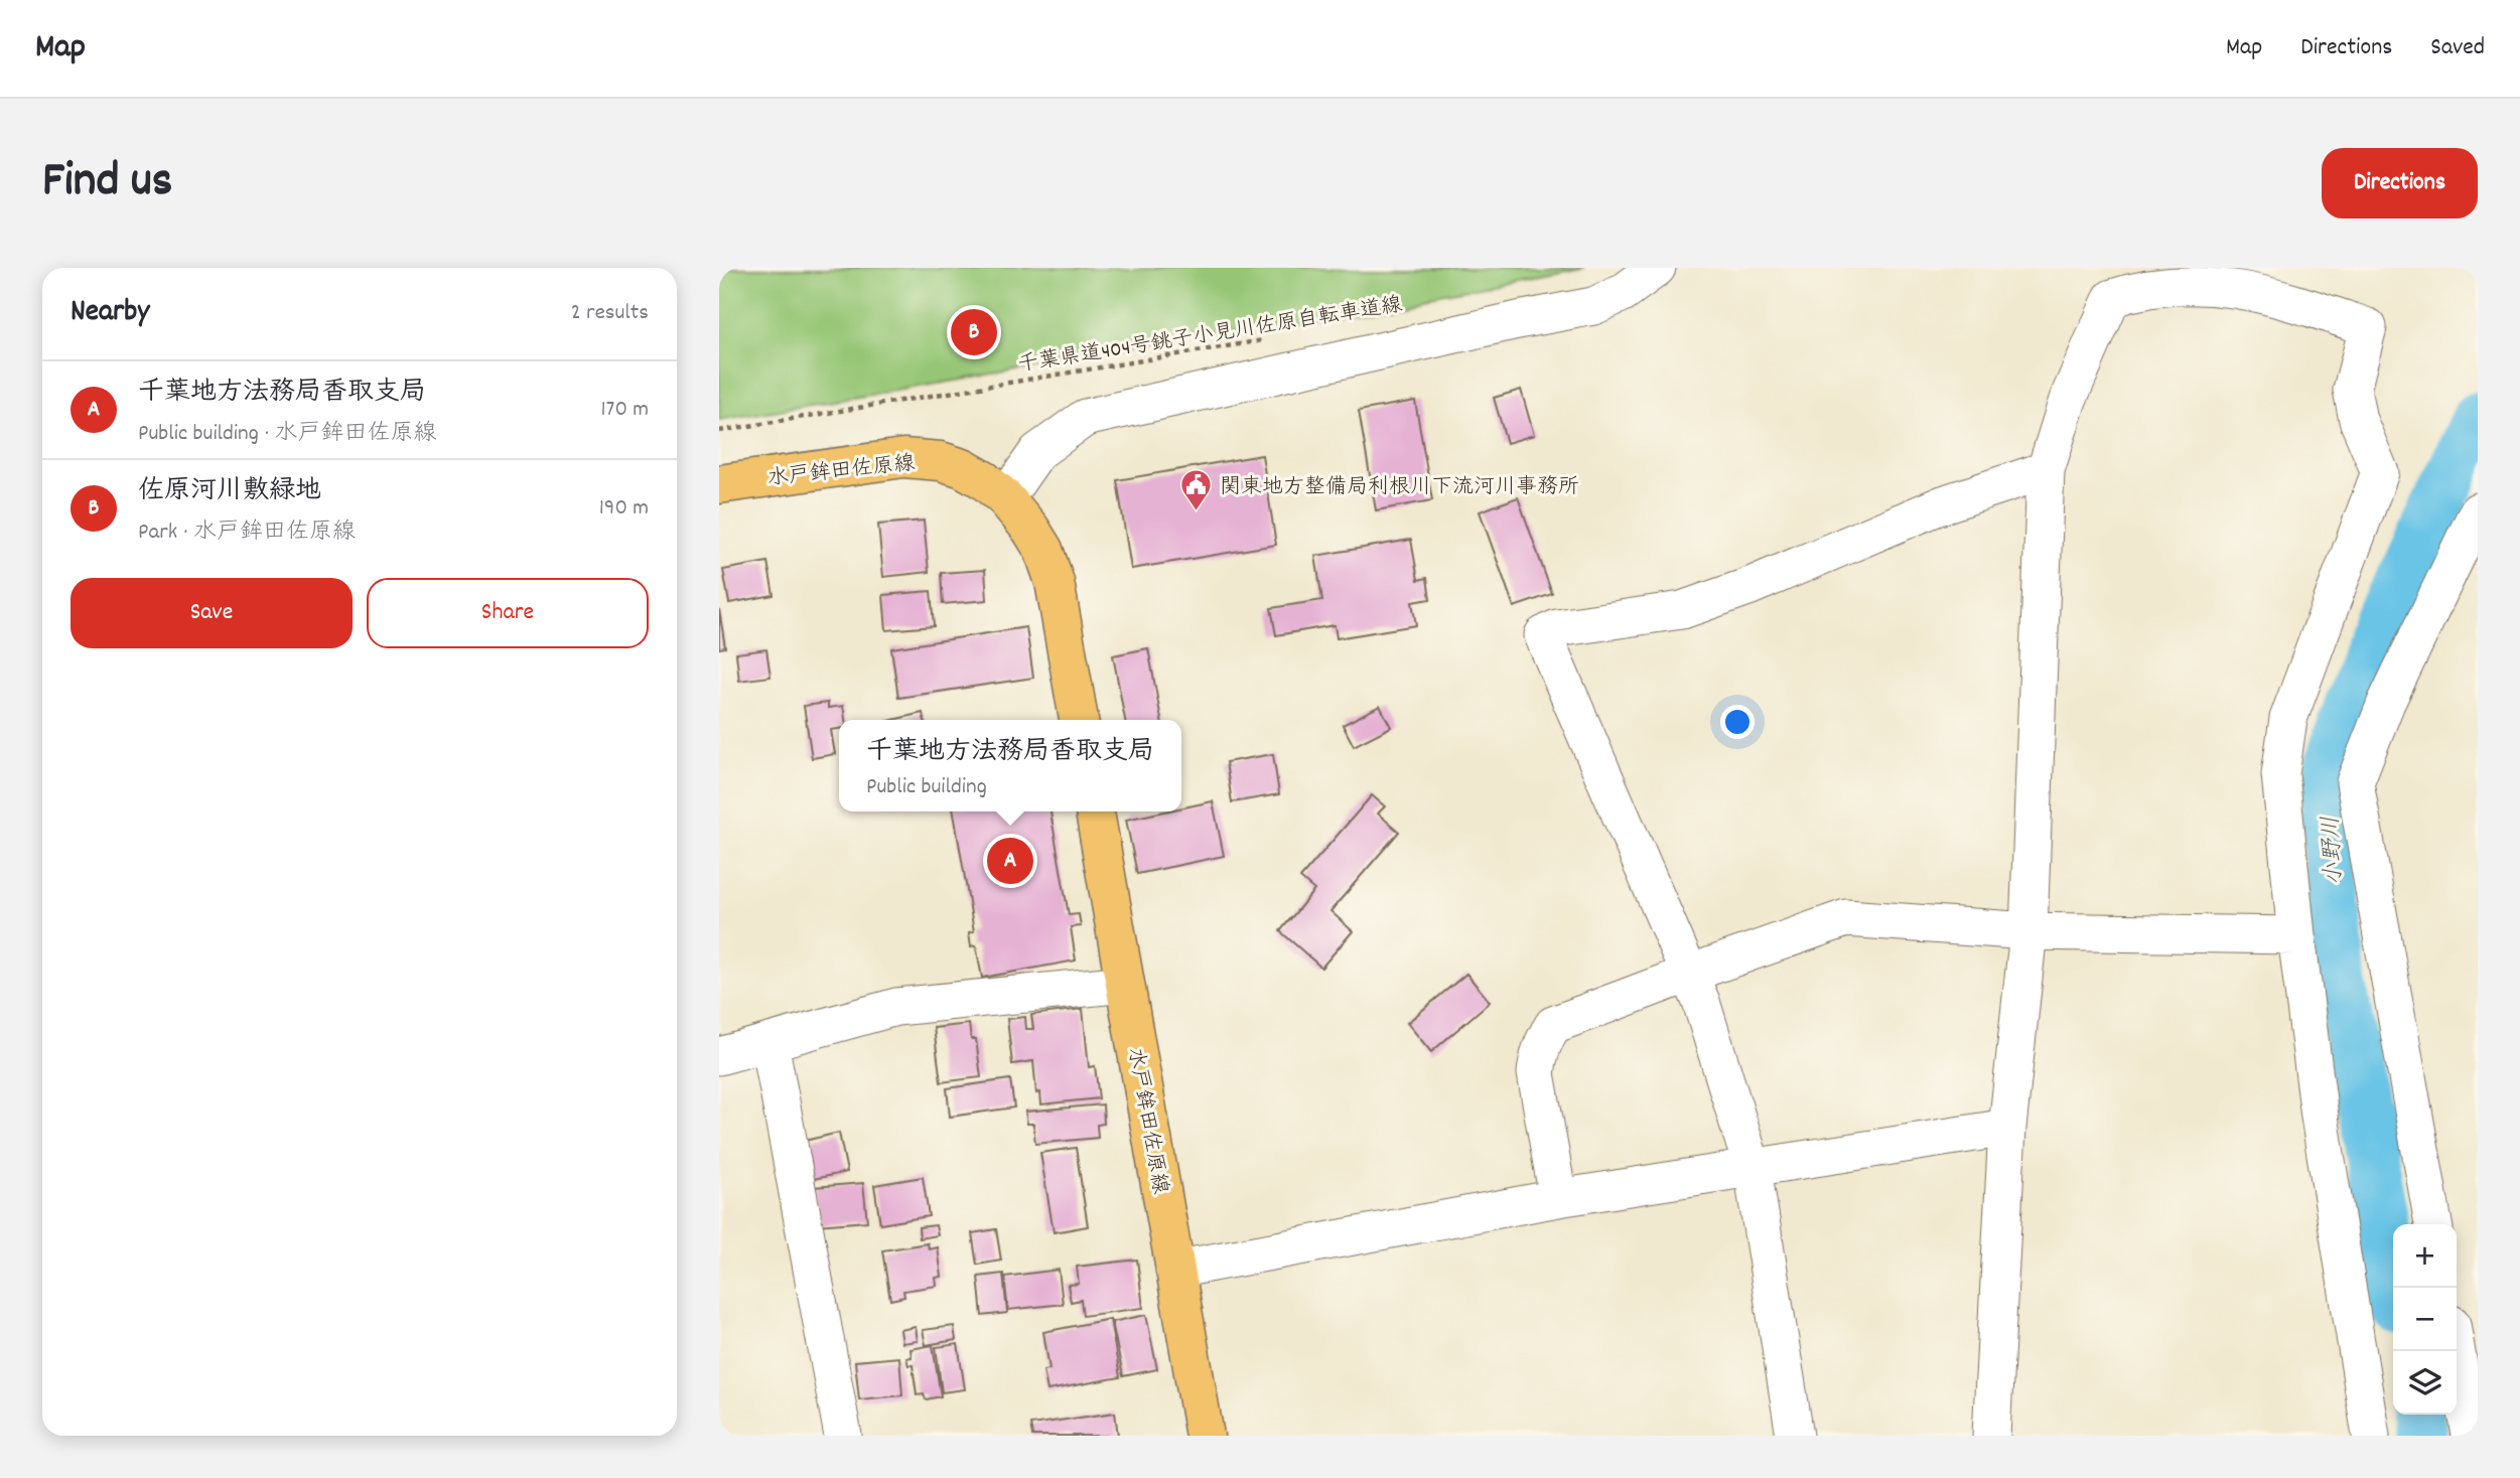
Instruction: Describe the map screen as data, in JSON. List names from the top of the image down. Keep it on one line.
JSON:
{"streets":{"main road":["水戸鉾田佐原線"],"path":["千葉県道404号銚子小見川佐原自転車道線"]},"water":["小野川"],"places":{"public building":["関東地方整備局利根川下流河川事務所"]},"page":{"header":"Map","nav":["Map","Directions","Saved"],"title":"Find us","buttons":["Directions",["Save","Share"]],"heading":["Nearby","2 results"],"pins":["B","A"],"list":[{"mark":"A","name":"千葉地方法務局香取支局","note":"Public building · 水戸鉾田佐原線","value":"170 m"},{"mark":"B","name":"佐原河川敷緑地","note":"Park · 水戸鉾田佐原線","value":"190 m"}],"popup":["千葉地方法務局香取支局","Public building"],"map_buttons":["+","−"]}}
